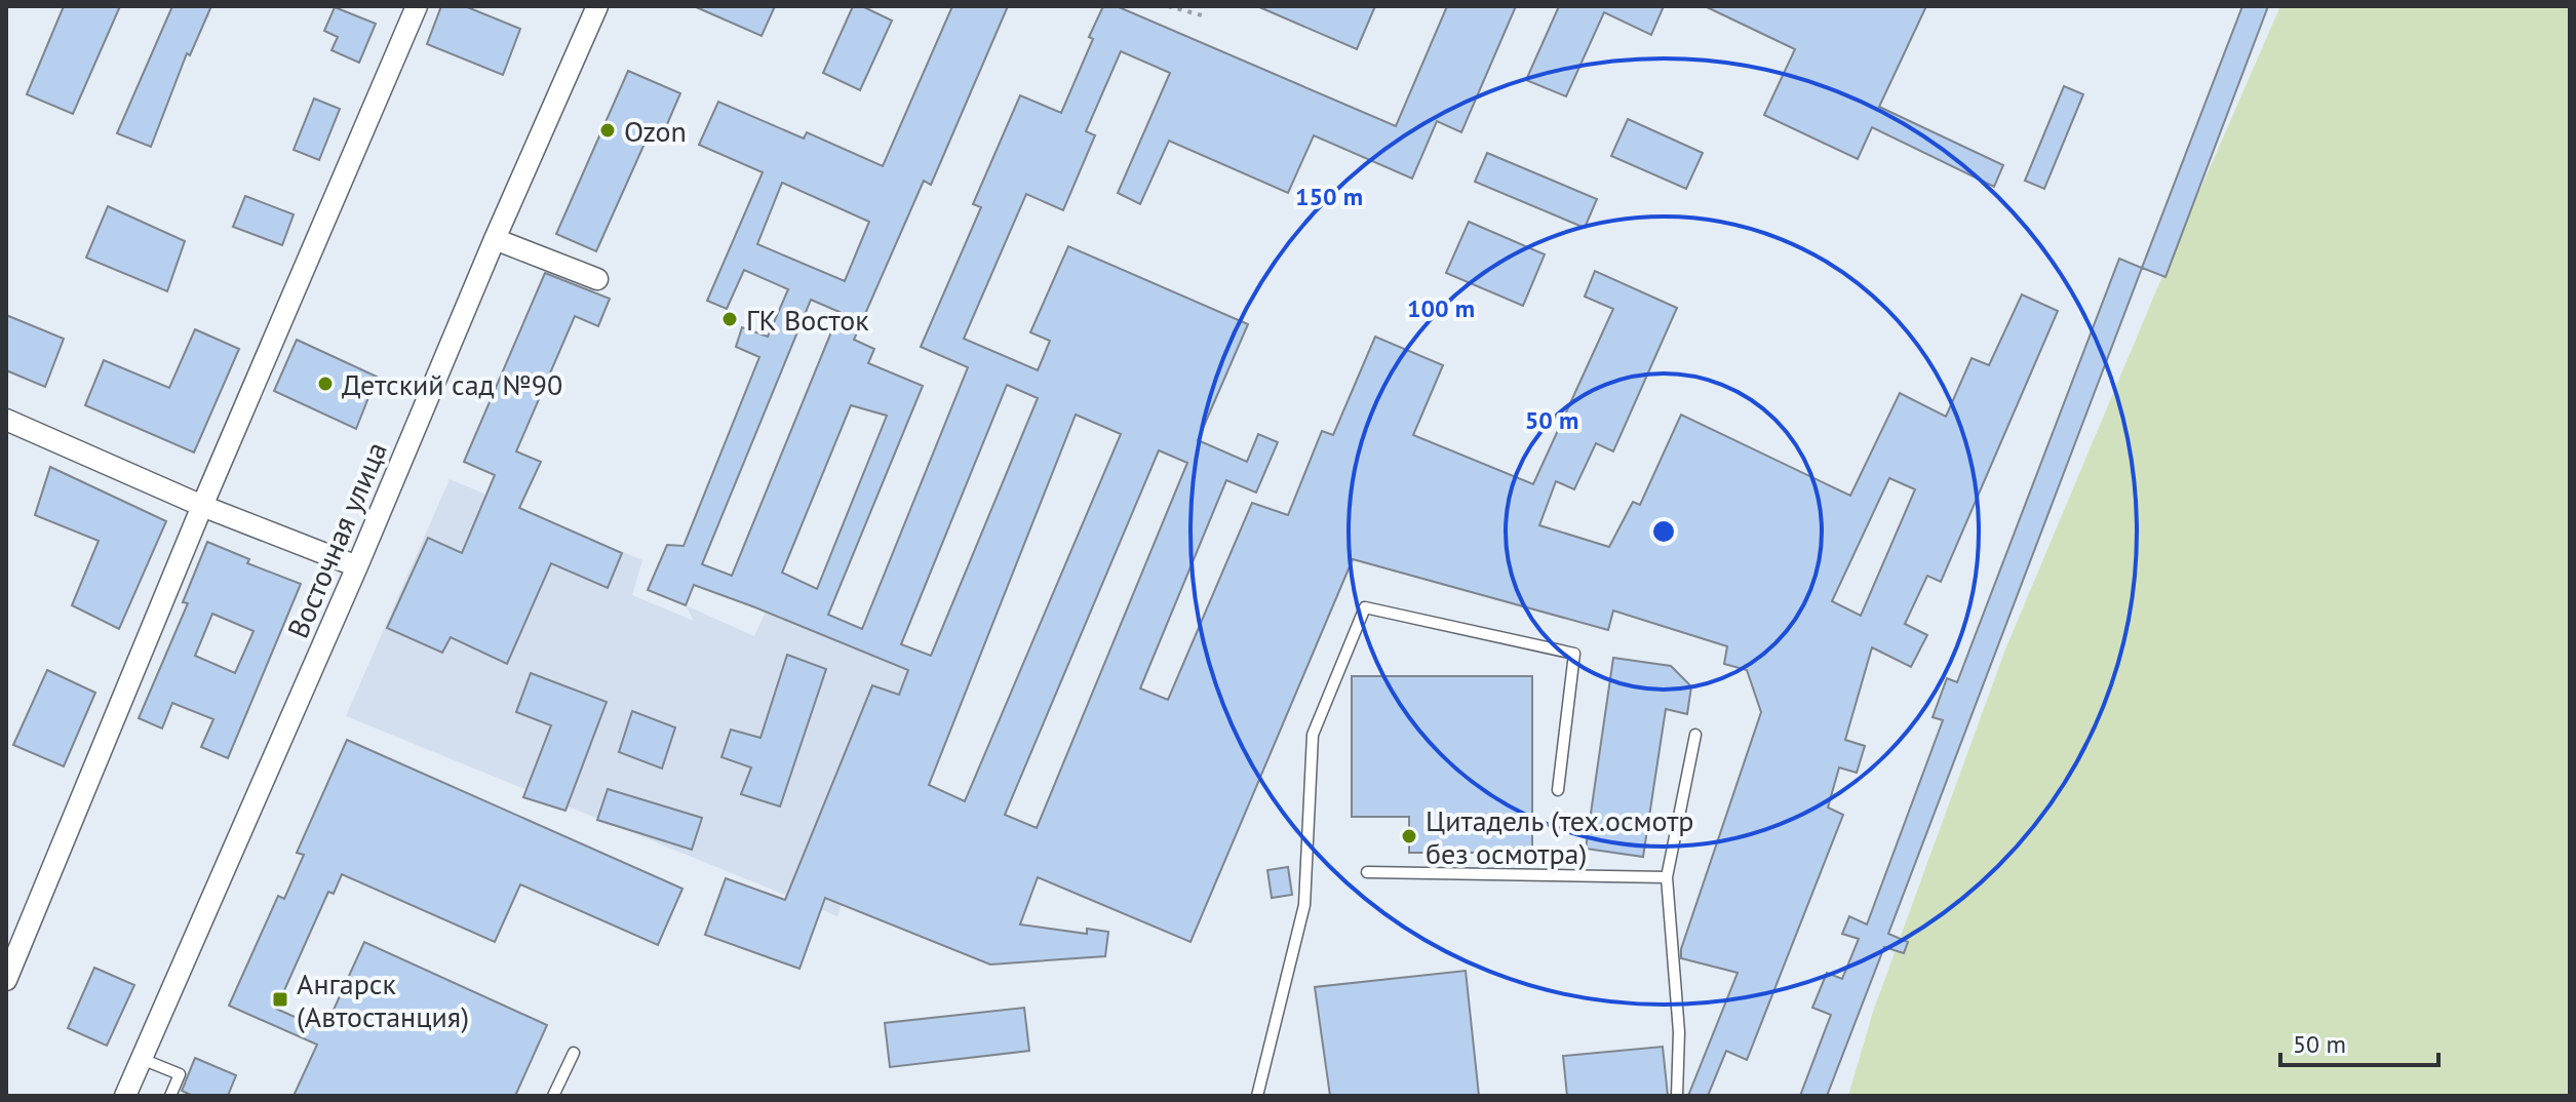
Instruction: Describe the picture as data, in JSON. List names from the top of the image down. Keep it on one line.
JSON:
{"streets":{"street":["Восточная улица"]},"places":{"other":["Ozon","ГК Восток","Детский сад №90","Цитадель (тех.осмотр без осмотра)"],"transit":["Ангарск (Автостанция)"]},"scale_bar":"50 m","rings":["150 m","100 m","50 m"]}
